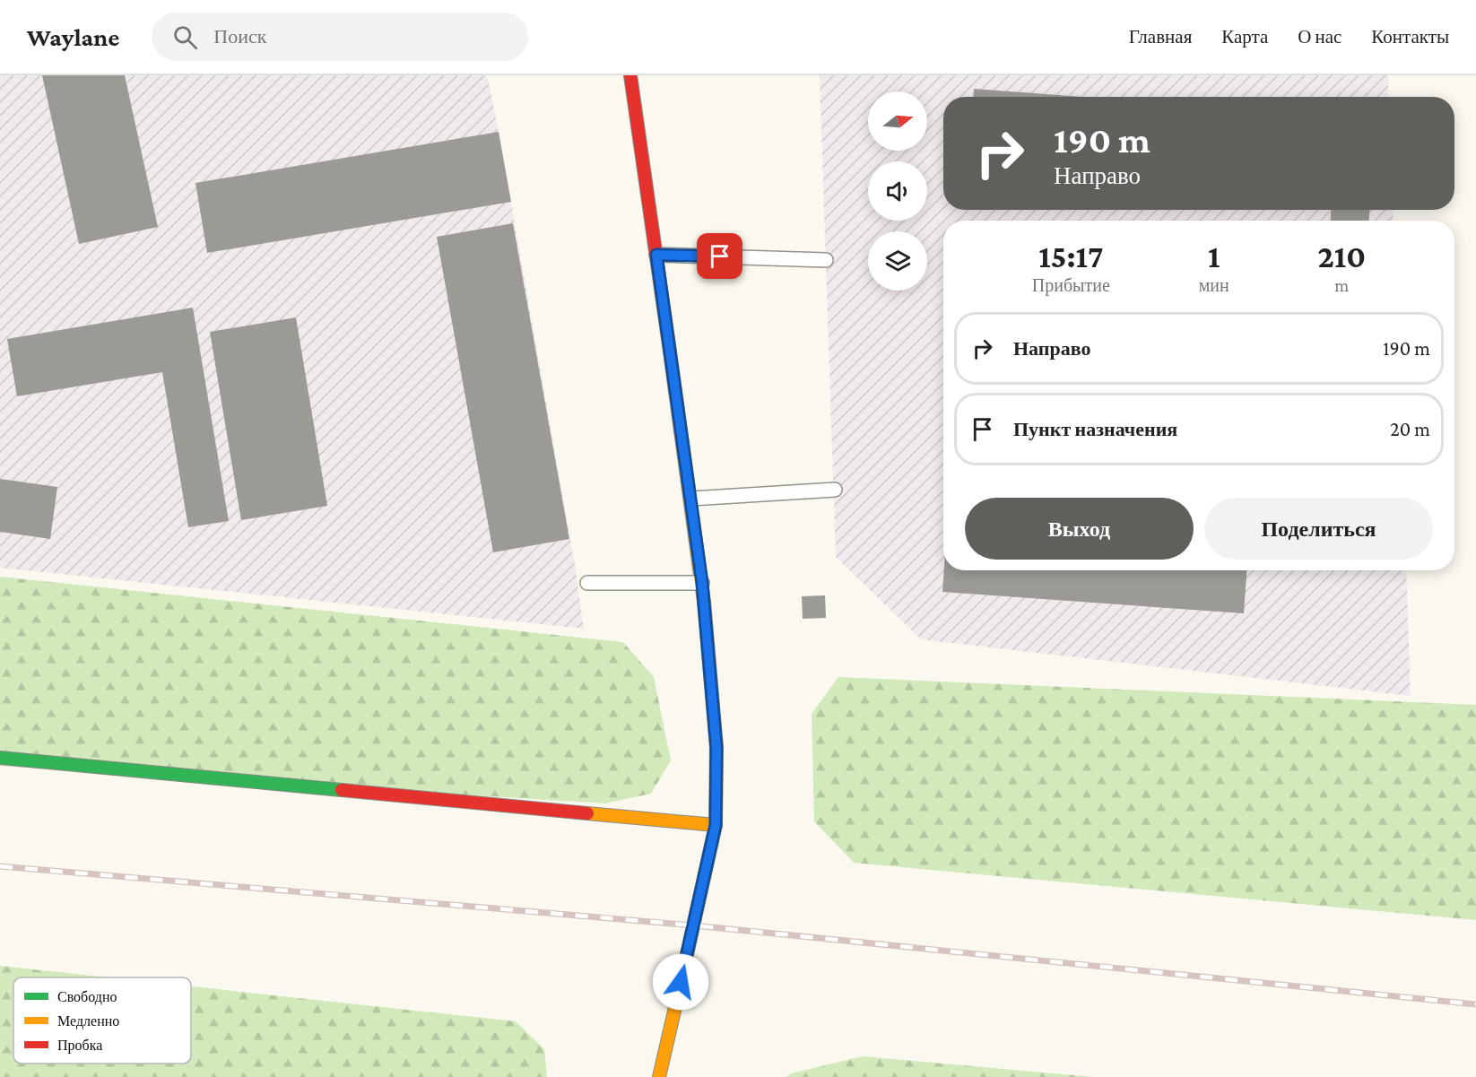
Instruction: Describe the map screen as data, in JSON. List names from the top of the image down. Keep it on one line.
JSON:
{"legend":["Свободно","Медленно","Пробка"],"north":"right","page":{"header":"Waylane","search":"Поиск","nav":["Главная","Карта","О нас","Контакты"],"turn":["190 m","Направо"],"eta":["15:17","Прибытие","1","мин","210","m"],"list":[{"name":"Направо","value":"190 m"},{"name":"Пункт назначения","value":"20 m"}],"buttons":["Выход","Поделиться"]}}
